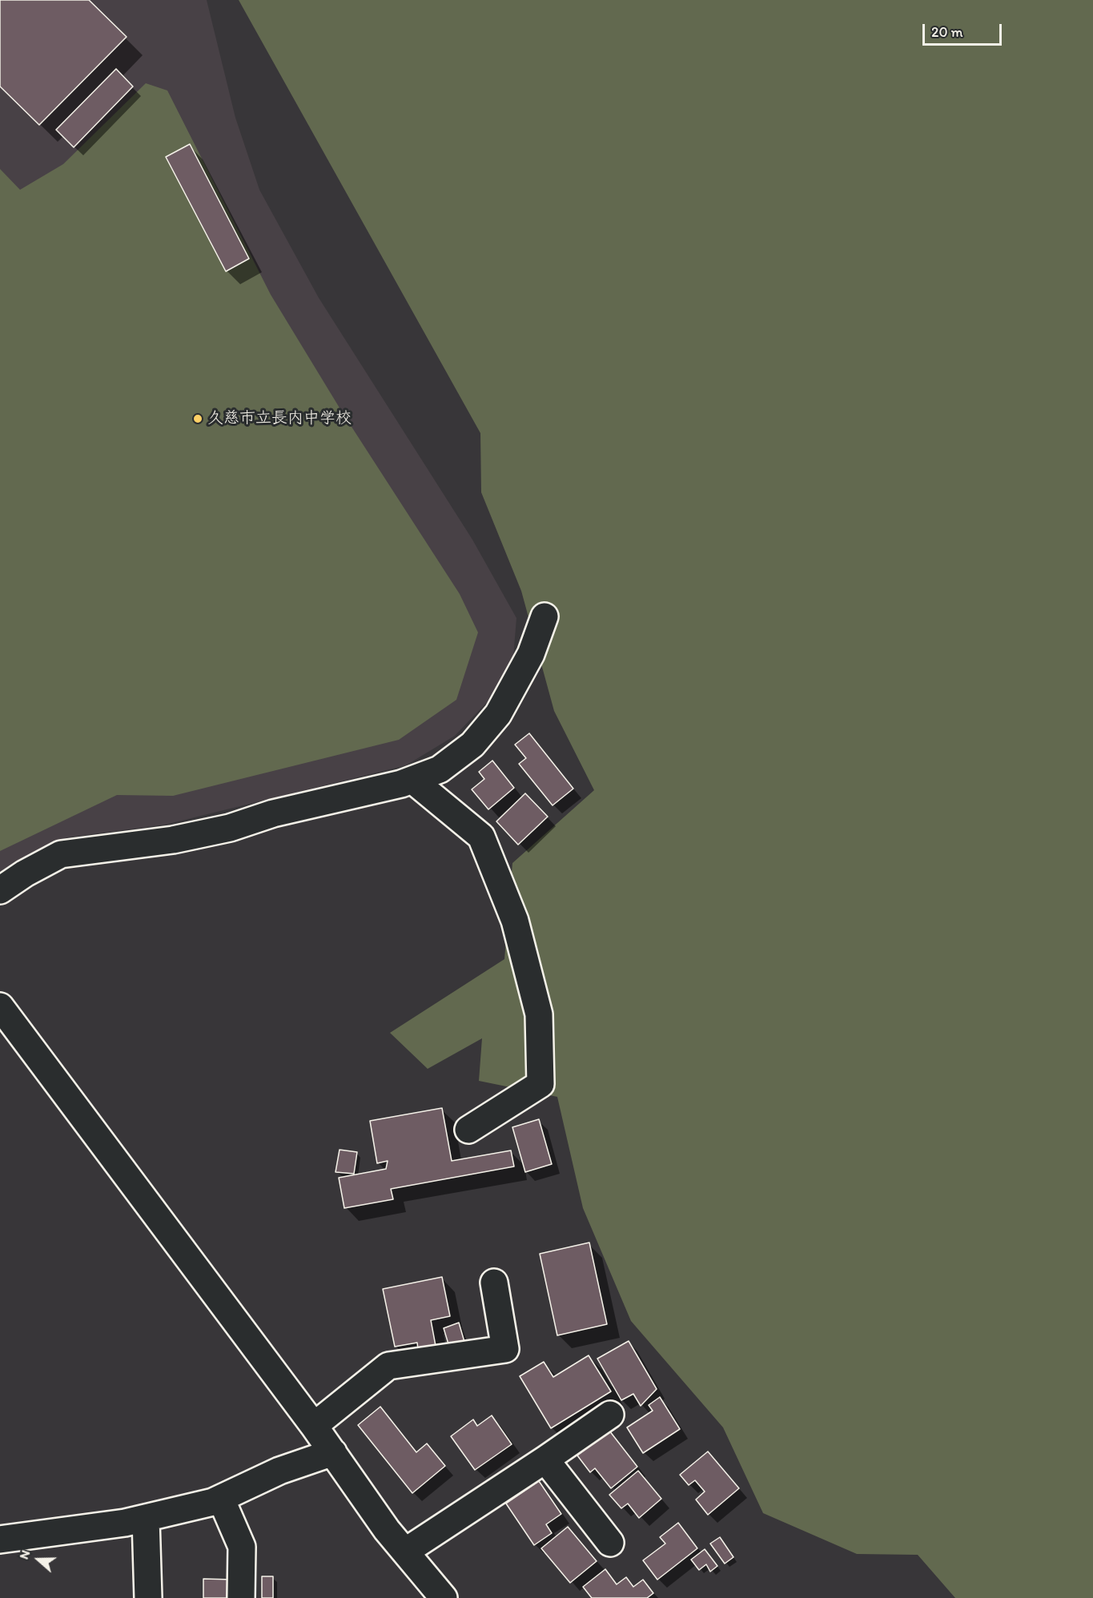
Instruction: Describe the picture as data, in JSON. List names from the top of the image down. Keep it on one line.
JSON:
{"places":["久慈市立長内中学校"],"scale_bar":"20 m","north":"left"}
